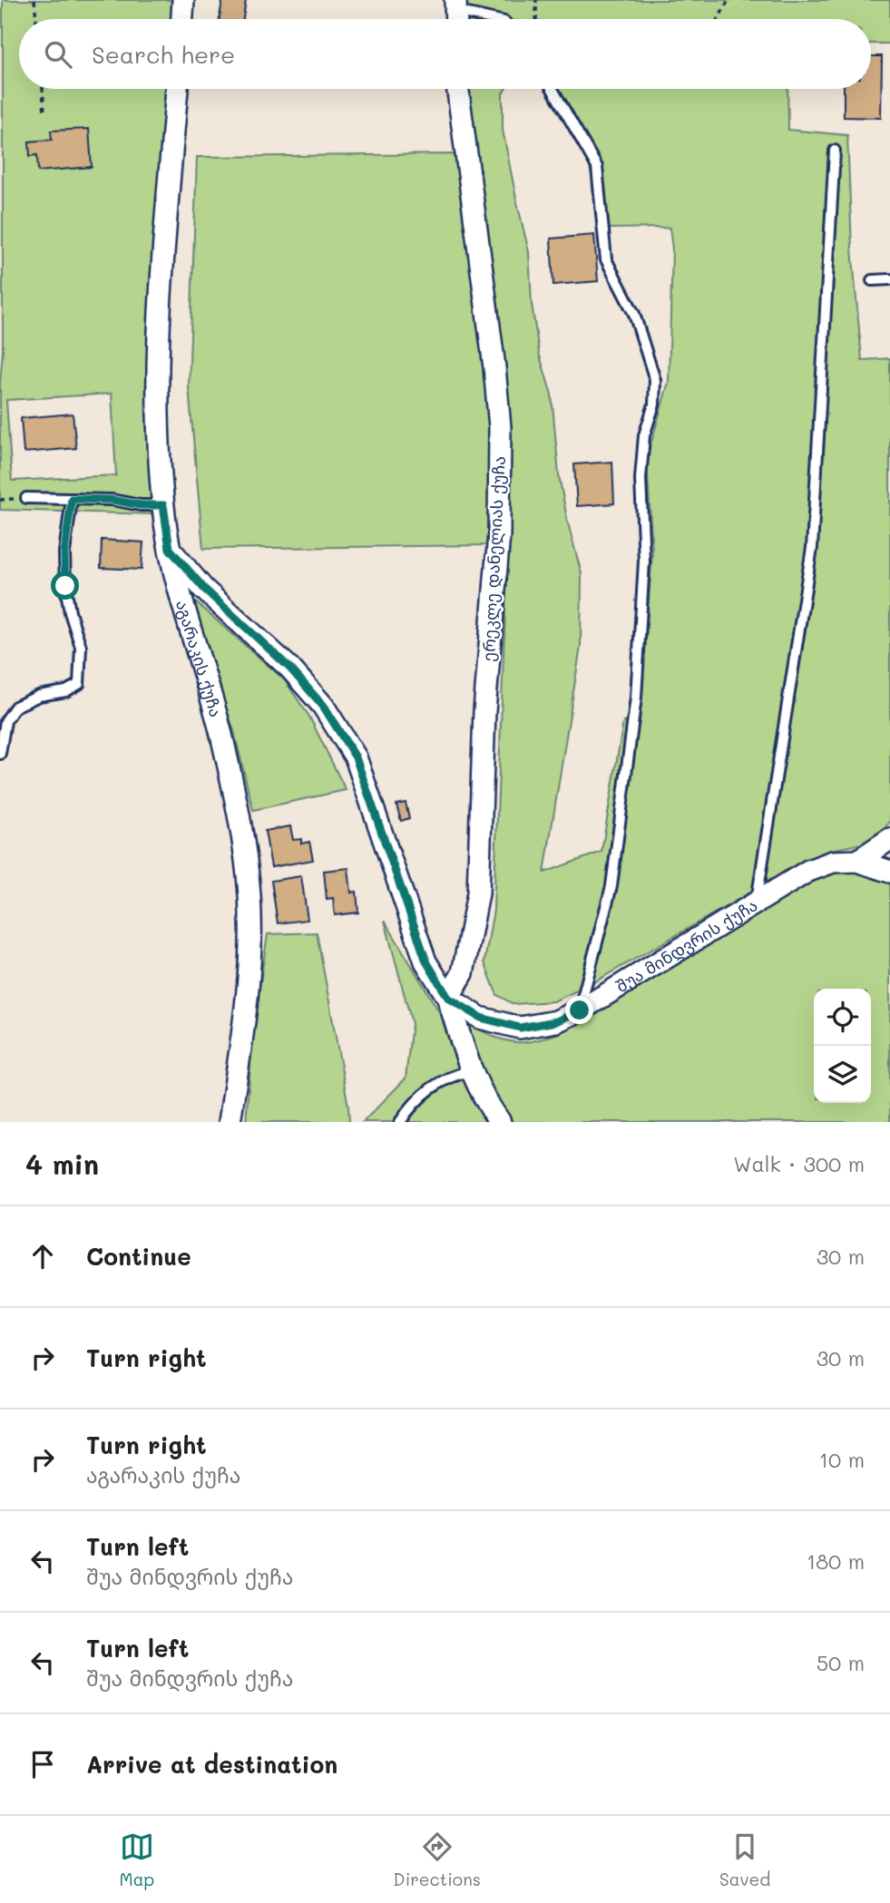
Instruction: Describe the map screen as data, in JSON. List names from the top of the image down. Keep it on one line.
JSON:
{"streets":{"street":["ერეკლე დანელიას ქუჩა","აგარაკის ქუჩა","შუა მინდვრის ქუჩა"]},"crossings":[["ერეკლე დანელიას ქუჩა","შუა მინდვრის ქუჩა"],["აგარაკის ქუჩა","შუა მინდვრის ქუჩა"]],"page":{"search":"Search here","heading":["4 min","Walk · 300 m"],"list":[["Continue","30 m"],["Turn right","30 m"],["Turn right","აგარაკის ქუჩა","10 m"],["Turn left","შუა მინდვრის ქუჩა","180 m"],["Turn left","შუა მინდვრის ქუჩა","50 m"],"Arrive at destination"],"nav":["Map","Directions","Saved"]}}
